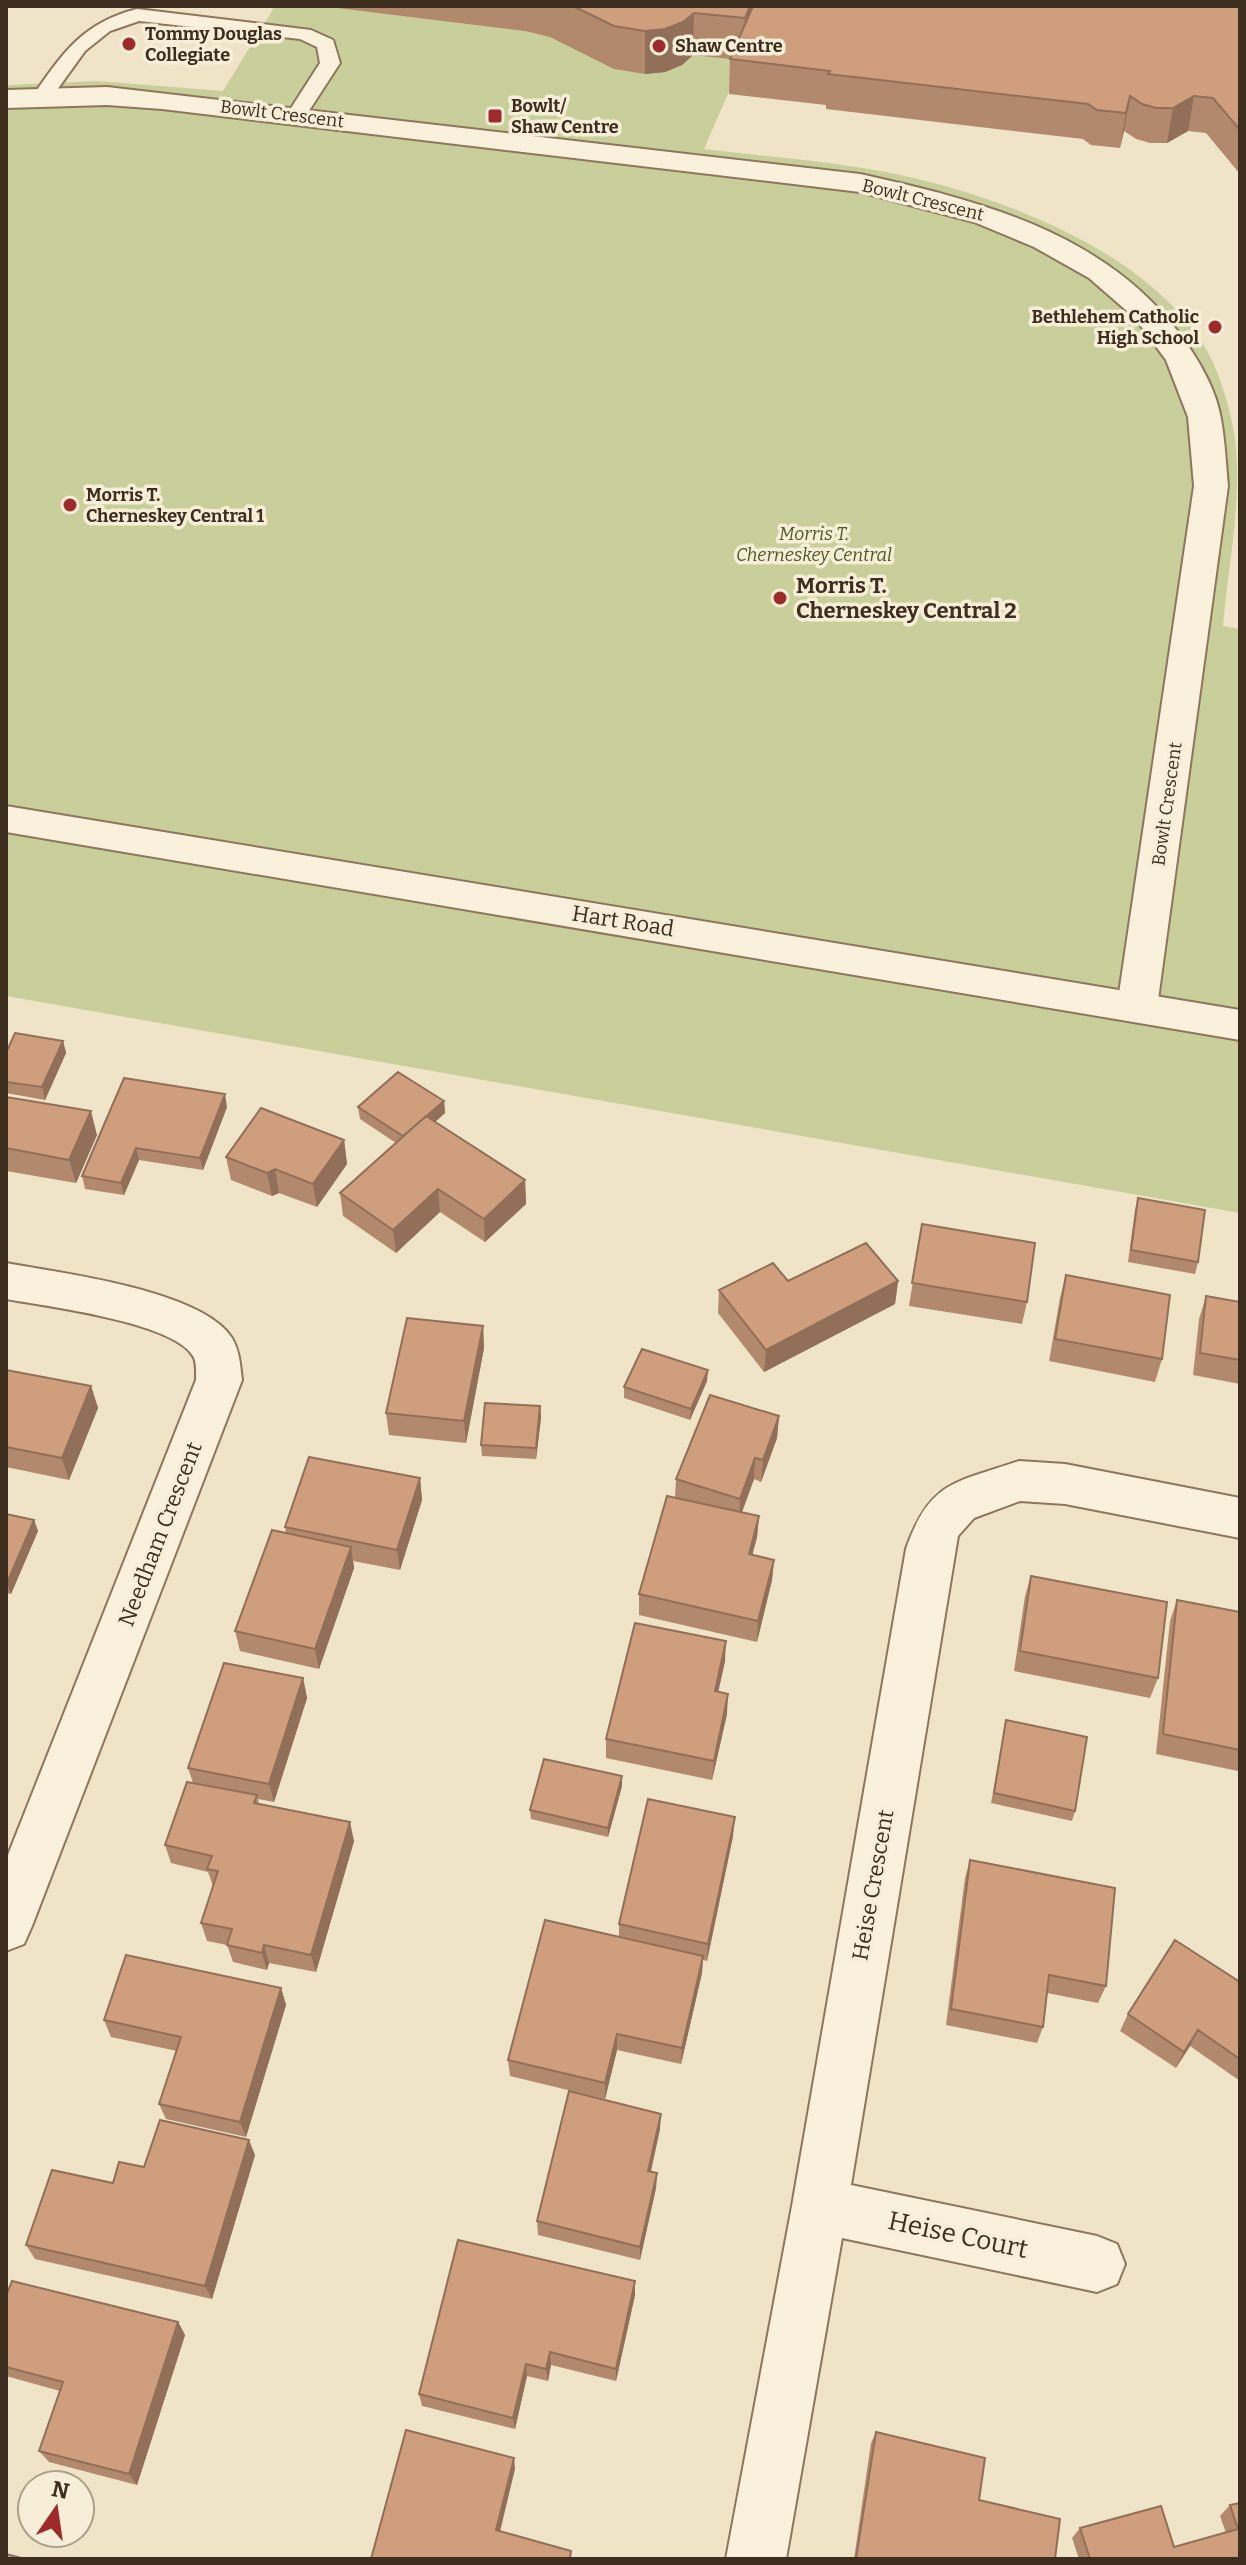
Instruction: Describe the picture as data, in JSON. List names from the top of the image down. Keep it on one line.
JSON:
{"streets":{"street":["Bowlt Crescent","Hart Road","Needham Crescent","Heise Crescent","Heise Court"]},"crossings":[["Bowlt Crescent","Hart Road"],["Heise Crescent","Heise Court"]],"parks":["Morris T. Cherneskey Central"],"places":{"other":["Tommy Douglas Collegiate","Shaw Centre","Bethlehem Catholic High School","Morris T. Cherneskey Central 1","Morris T. Cherneskey Central 2"],"transit":["Bowlt/ Shaw Centre"]},"north":"top"}
